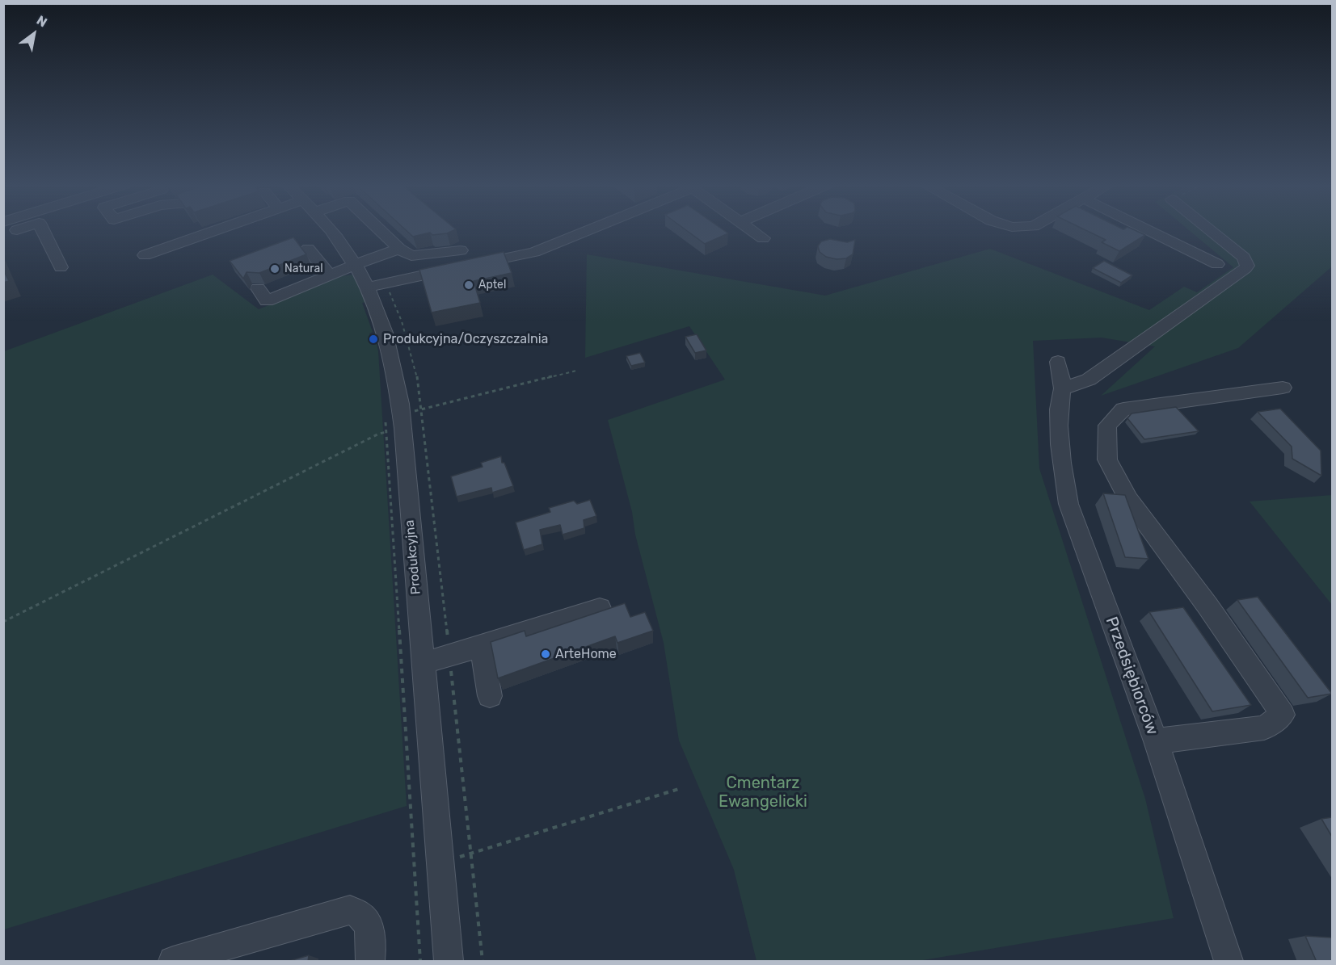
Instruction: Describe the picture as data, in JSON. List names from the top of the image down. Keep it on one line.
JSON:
{"streets":{"street":["Produkcyjna","Przedsiębiorców"]},"parks":["Cmentarz Ewangelicki"],"places":["Natural","Aptel","Produkcyjna/Oczyszczalnia","ArteHome"],"north":"top right"}
